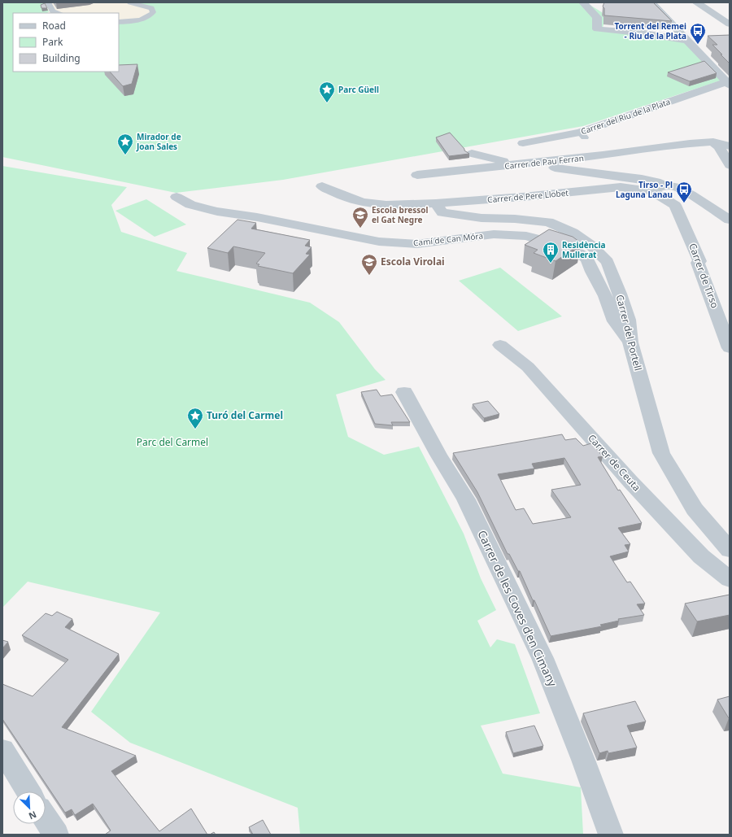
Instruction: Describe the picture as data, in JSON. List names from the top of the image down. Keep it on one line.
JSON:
{"streets":{"street":["Carrer del Riu de la Plata","Carrer de Pau Ferran","Carrer de Pere Llobet","Camí de Can Móra","Carrer de Tirso","Carrer del Portell","Carrer de Ceuta","Carrer de les Coves d'en Cimany"]},"crossings":[["Carrer de Pere Llobet","Carrer de Tirso"],["Carrer de Pere Llobet","Carrer del Portell"],["Camí de Can Móra","Carrer del Portell"]],"parks":["Parc del Carmel"],"places":{"bus stop":["Torrent del Remei - Riu de la Plata","Tirso - Pl Laguna Lanau"],"place":["Parc Güell","Mirador de Joan Sales","Turó del Carmel"],"school or university":["Escola bressol el Gat Negre","Escola Virolai"],"building":["Residència Mullerat"]},"legend":["Road","Park","Building"],"north":"bottom right"}
